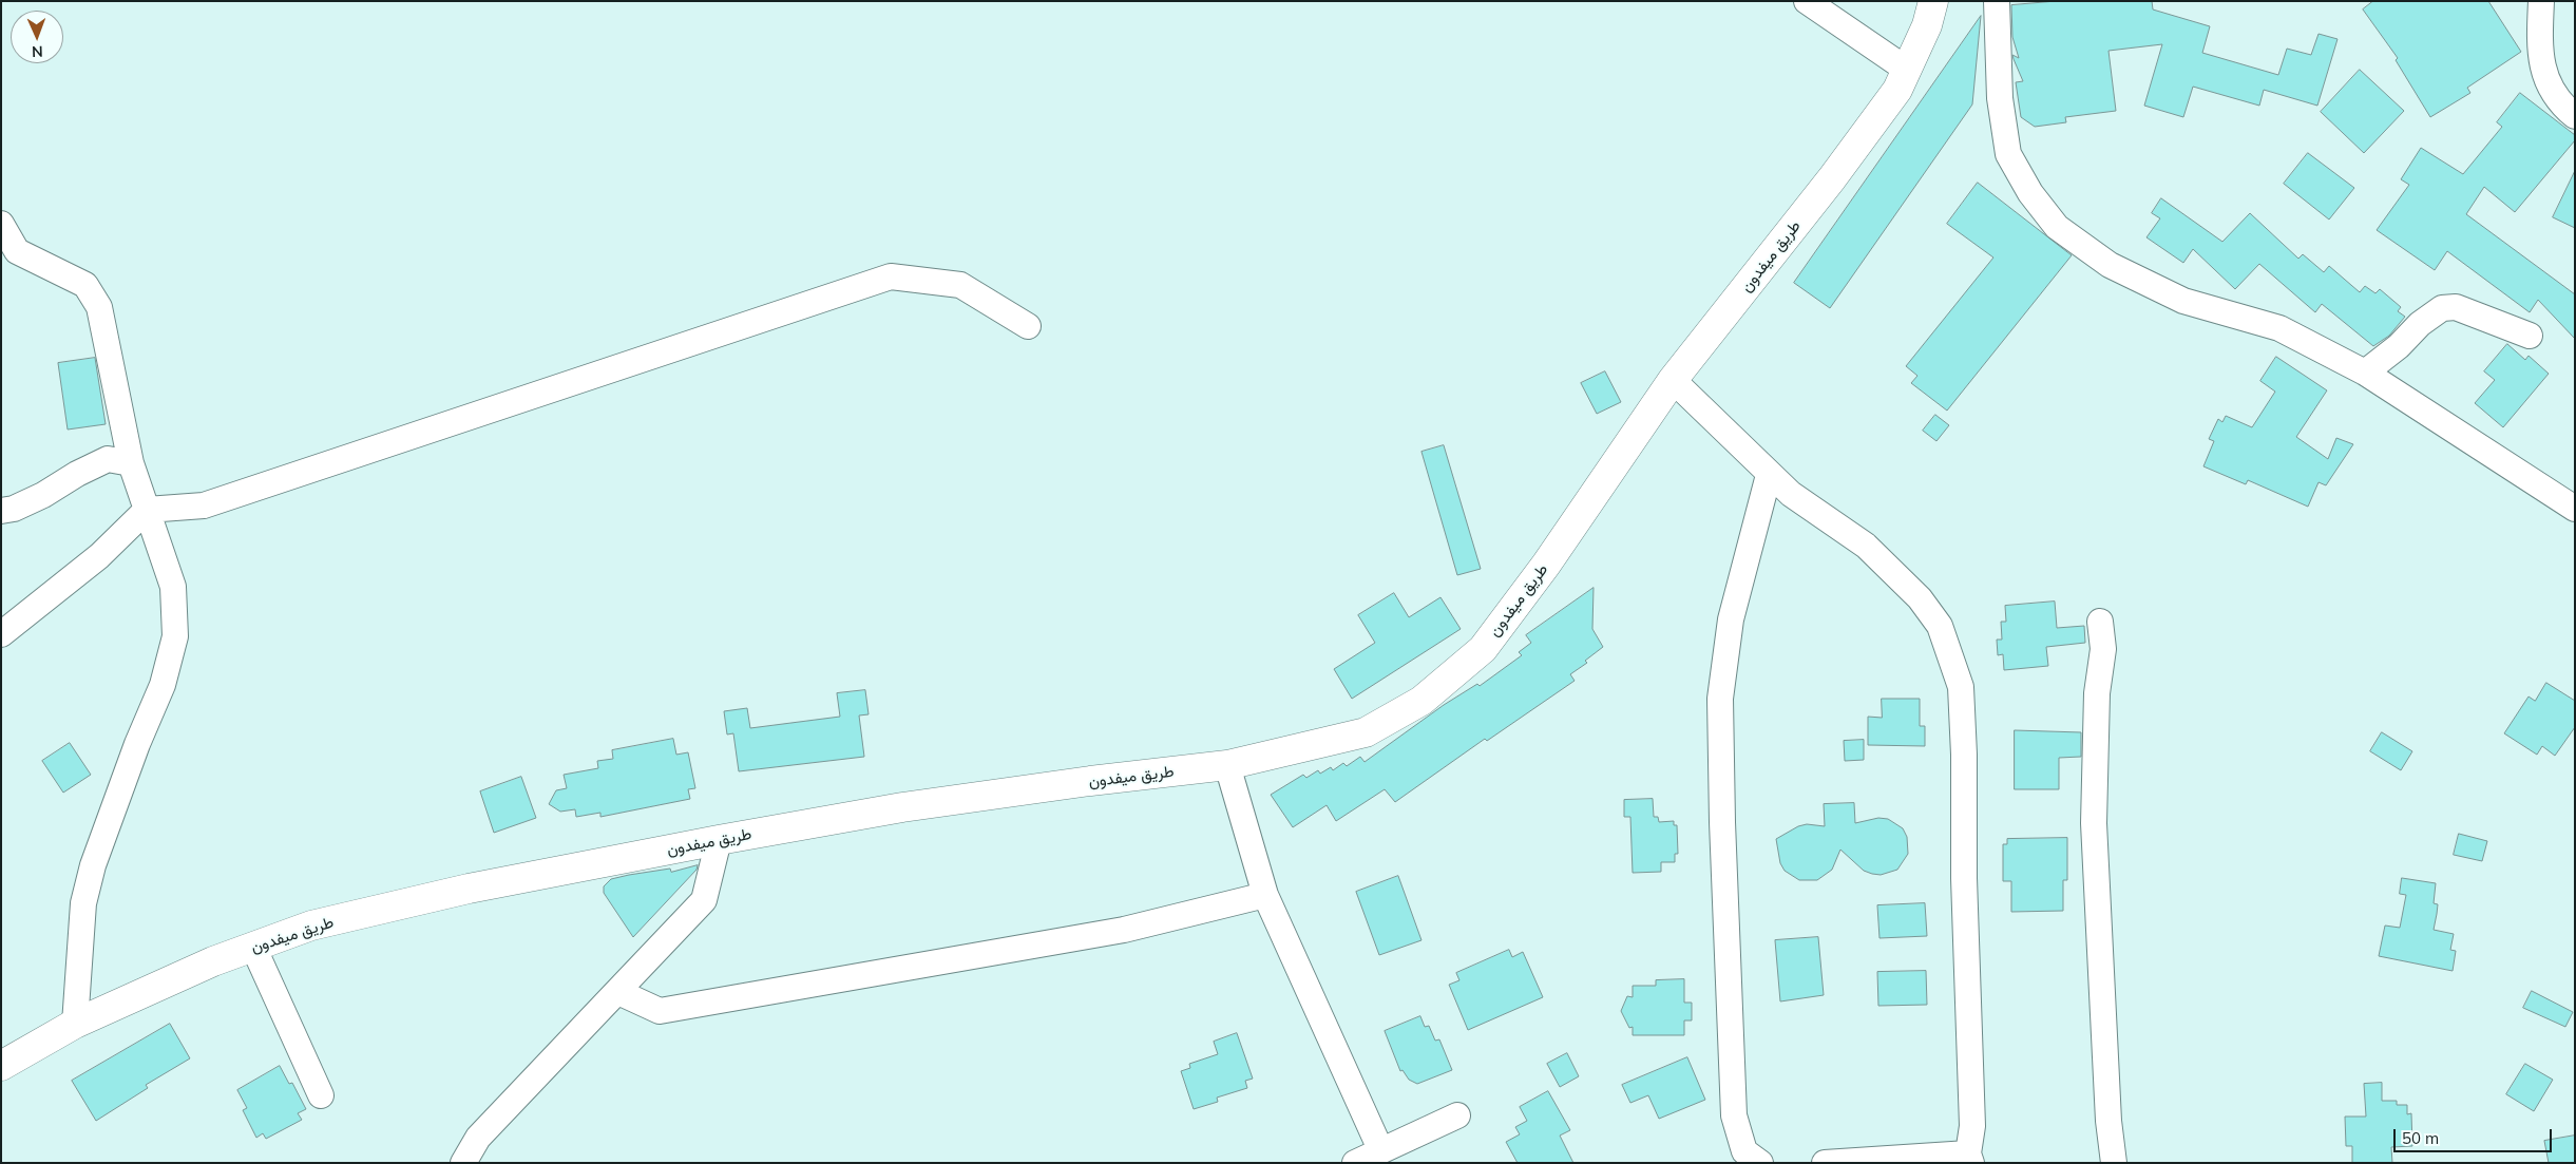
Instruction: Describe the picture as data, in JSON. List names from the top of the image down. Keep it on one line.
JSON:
{"streets":{"main road":["طريق ميفدون"]},"scale_bar":"50 m","north":"bottom"}
